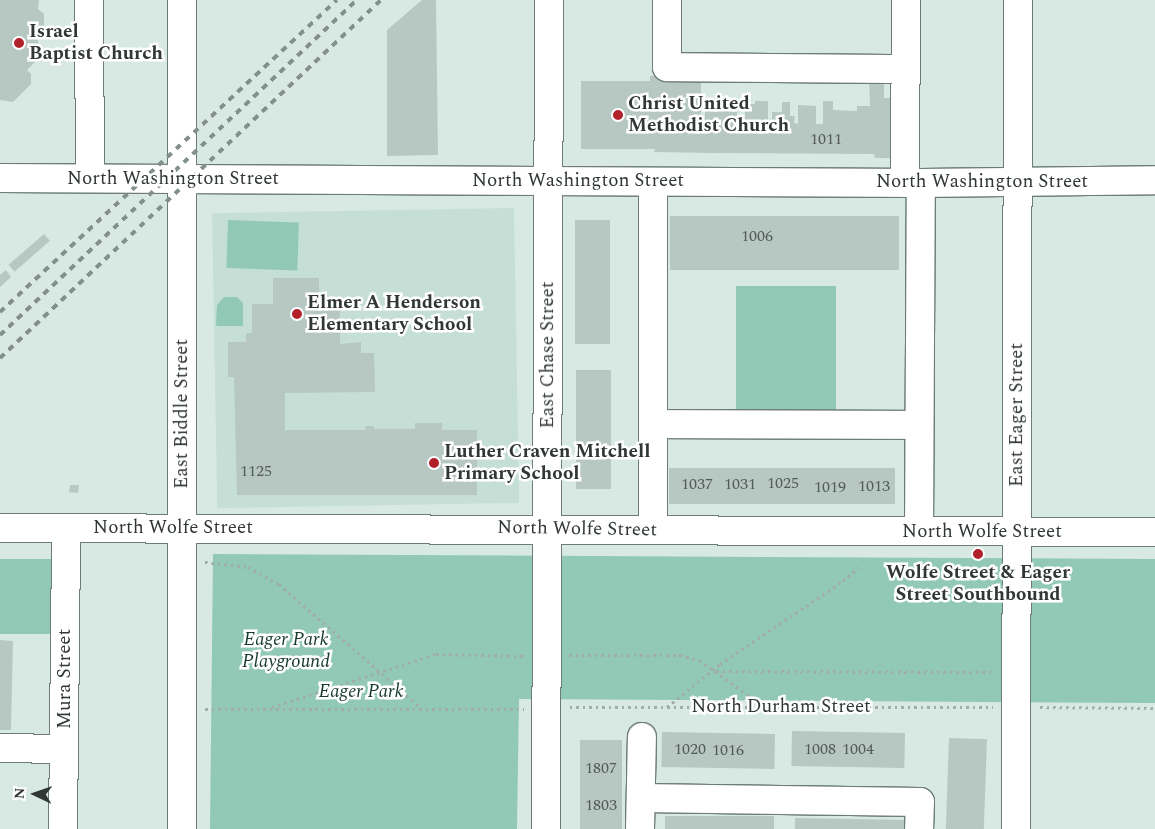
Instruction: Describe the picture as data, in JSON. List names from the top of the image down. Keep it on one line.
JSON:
{"streets":{"street":["North Washington Street","East Chase Street","East Biddle Street","East Eager Street","North Wolfe Street","Mura Street"],"path":["North Durham Street"]},"crossings":[["North Washington Street","East Chase Street"],["North Washington Street","East Biddle Street"],["North Washington Street","East Eager Street"],["East Chase Street","North Wolfe Street"],["East Chase Street","North Durham Street"],["East Biddle Street","North Wolfe Street"],["East Biddle Street","North Durham Street"],["East Eager Street","North Wolfe Street"],["East Eager Street","North Durham Street"],["North Wolfe Street","Mura Street"]],"parks":["Eager Park Playground","Eager Park"],"places":["Israel Baptist Church","Christ United Methodist Church","Elmer A Henderson Elementary School","Luther Craven Mitchell Primary School","Wolfe Street & Eager Street Southbound"],"house_numbers":["1011","1006","1125","1025","1037","1031","1013","1019","1020","1008","1004","1016","1807","1803"],"north":"left"}
